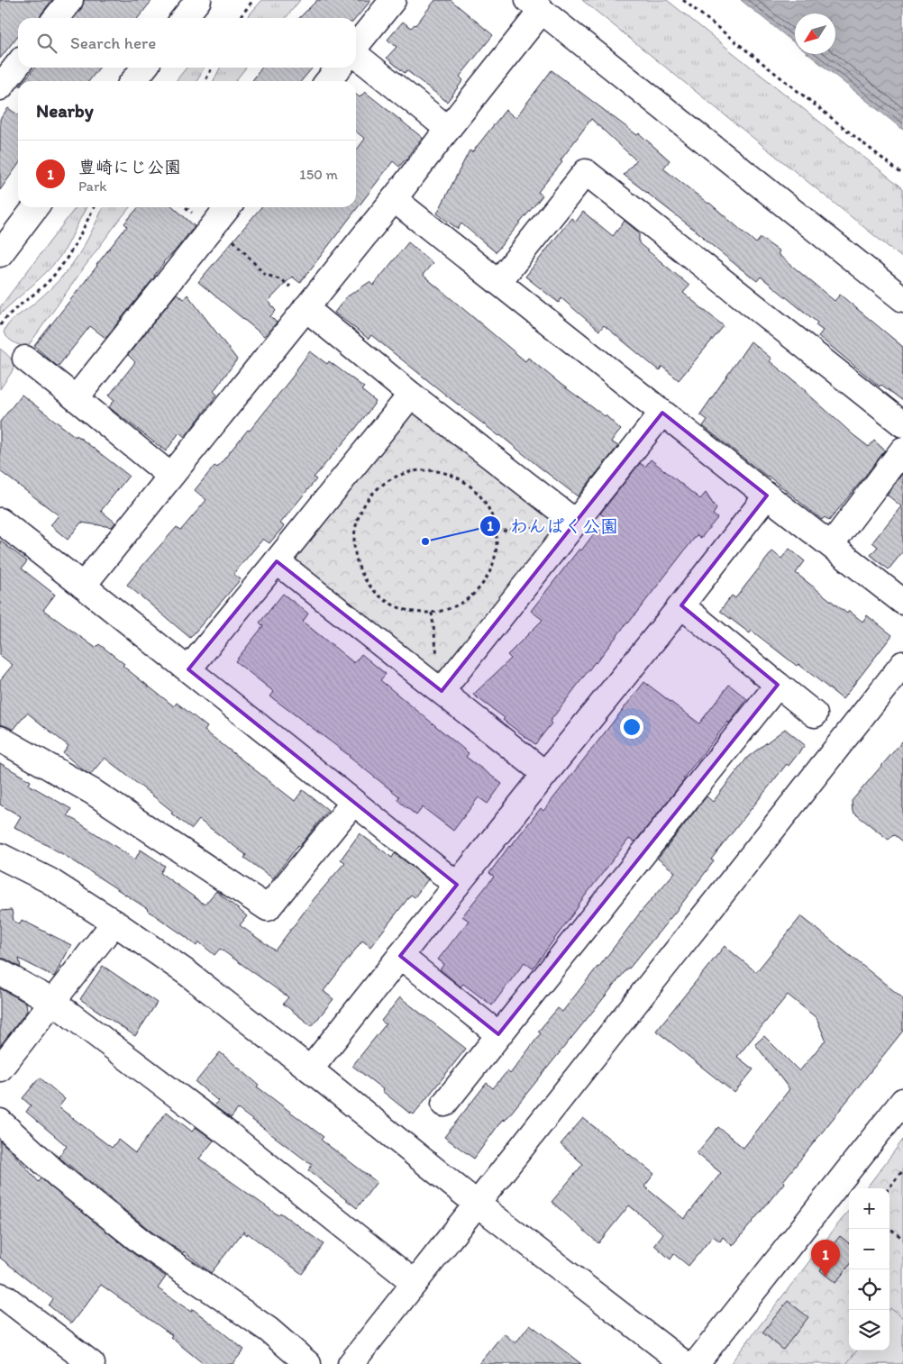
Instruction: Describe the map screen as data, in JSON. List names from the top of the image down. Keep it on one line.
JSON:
{"places":["わんぱく公園"],"north":"bottom left","page":{"search":"Search here","heading":"Nearby","list":[{"mark":"1","name":"豊崎にじ公園","note":"Park","value":"150 m"}],"map_buttons":["+","−"],"pins":"1"}}
